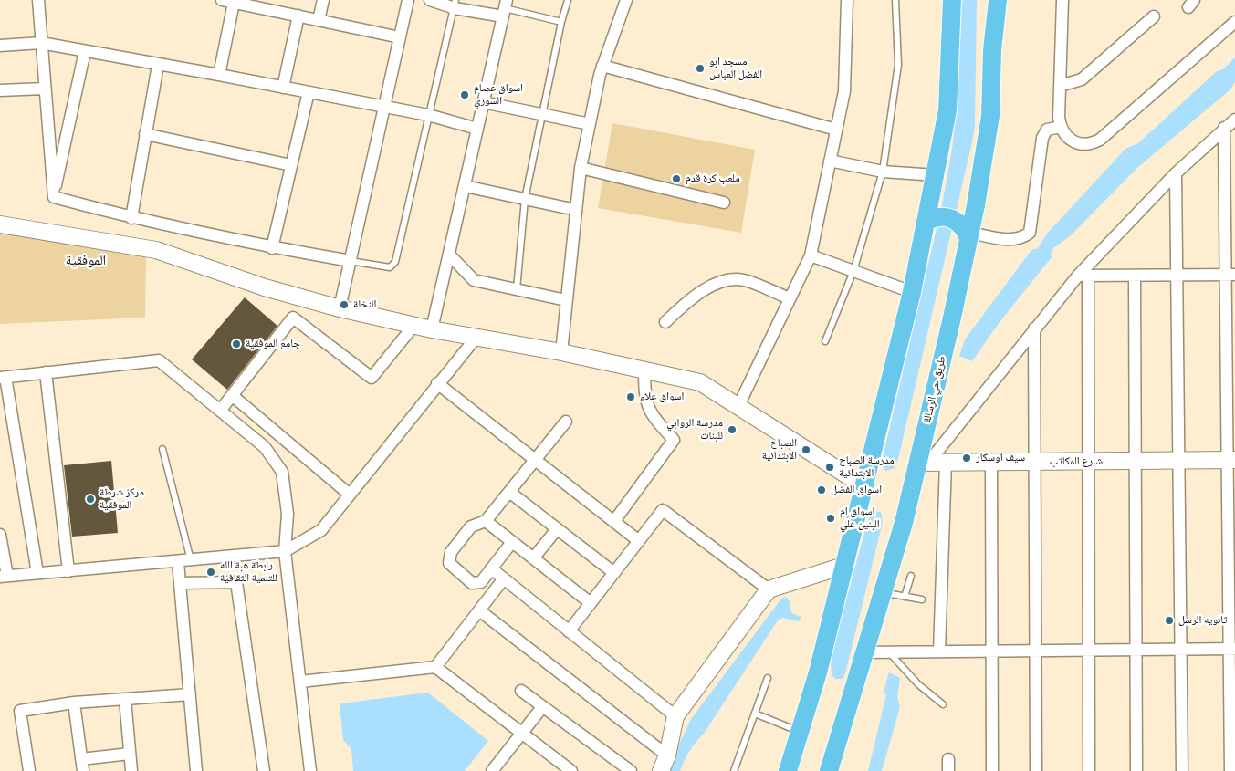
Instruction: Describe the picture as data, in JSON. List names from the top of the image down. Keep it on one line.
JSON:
{"streets":{"main road":["طريق حي الرسالة"],"street":["شارع المكاتب"]},"crossings":[["طريق حي الرسالة","شارع المكاتب"]],"districts":["الموفقية"],"places":["مسجد ابو الفضل العباس","اسواق عصام السوري","ملعب كرة قدم","النخلة","جامع الموفقية","اسواق علاء","مدرسة الروابي للبنات","الصباح الابتدائية","سيف اوسكار","مدرسة الصباح الابتدائية","اسواق الفضل","مركز شرطة الموفقية","اسواق ام البنين علي","رابطة هبة الله للتنمية الثقافية","ثانويه الرسل"]}
